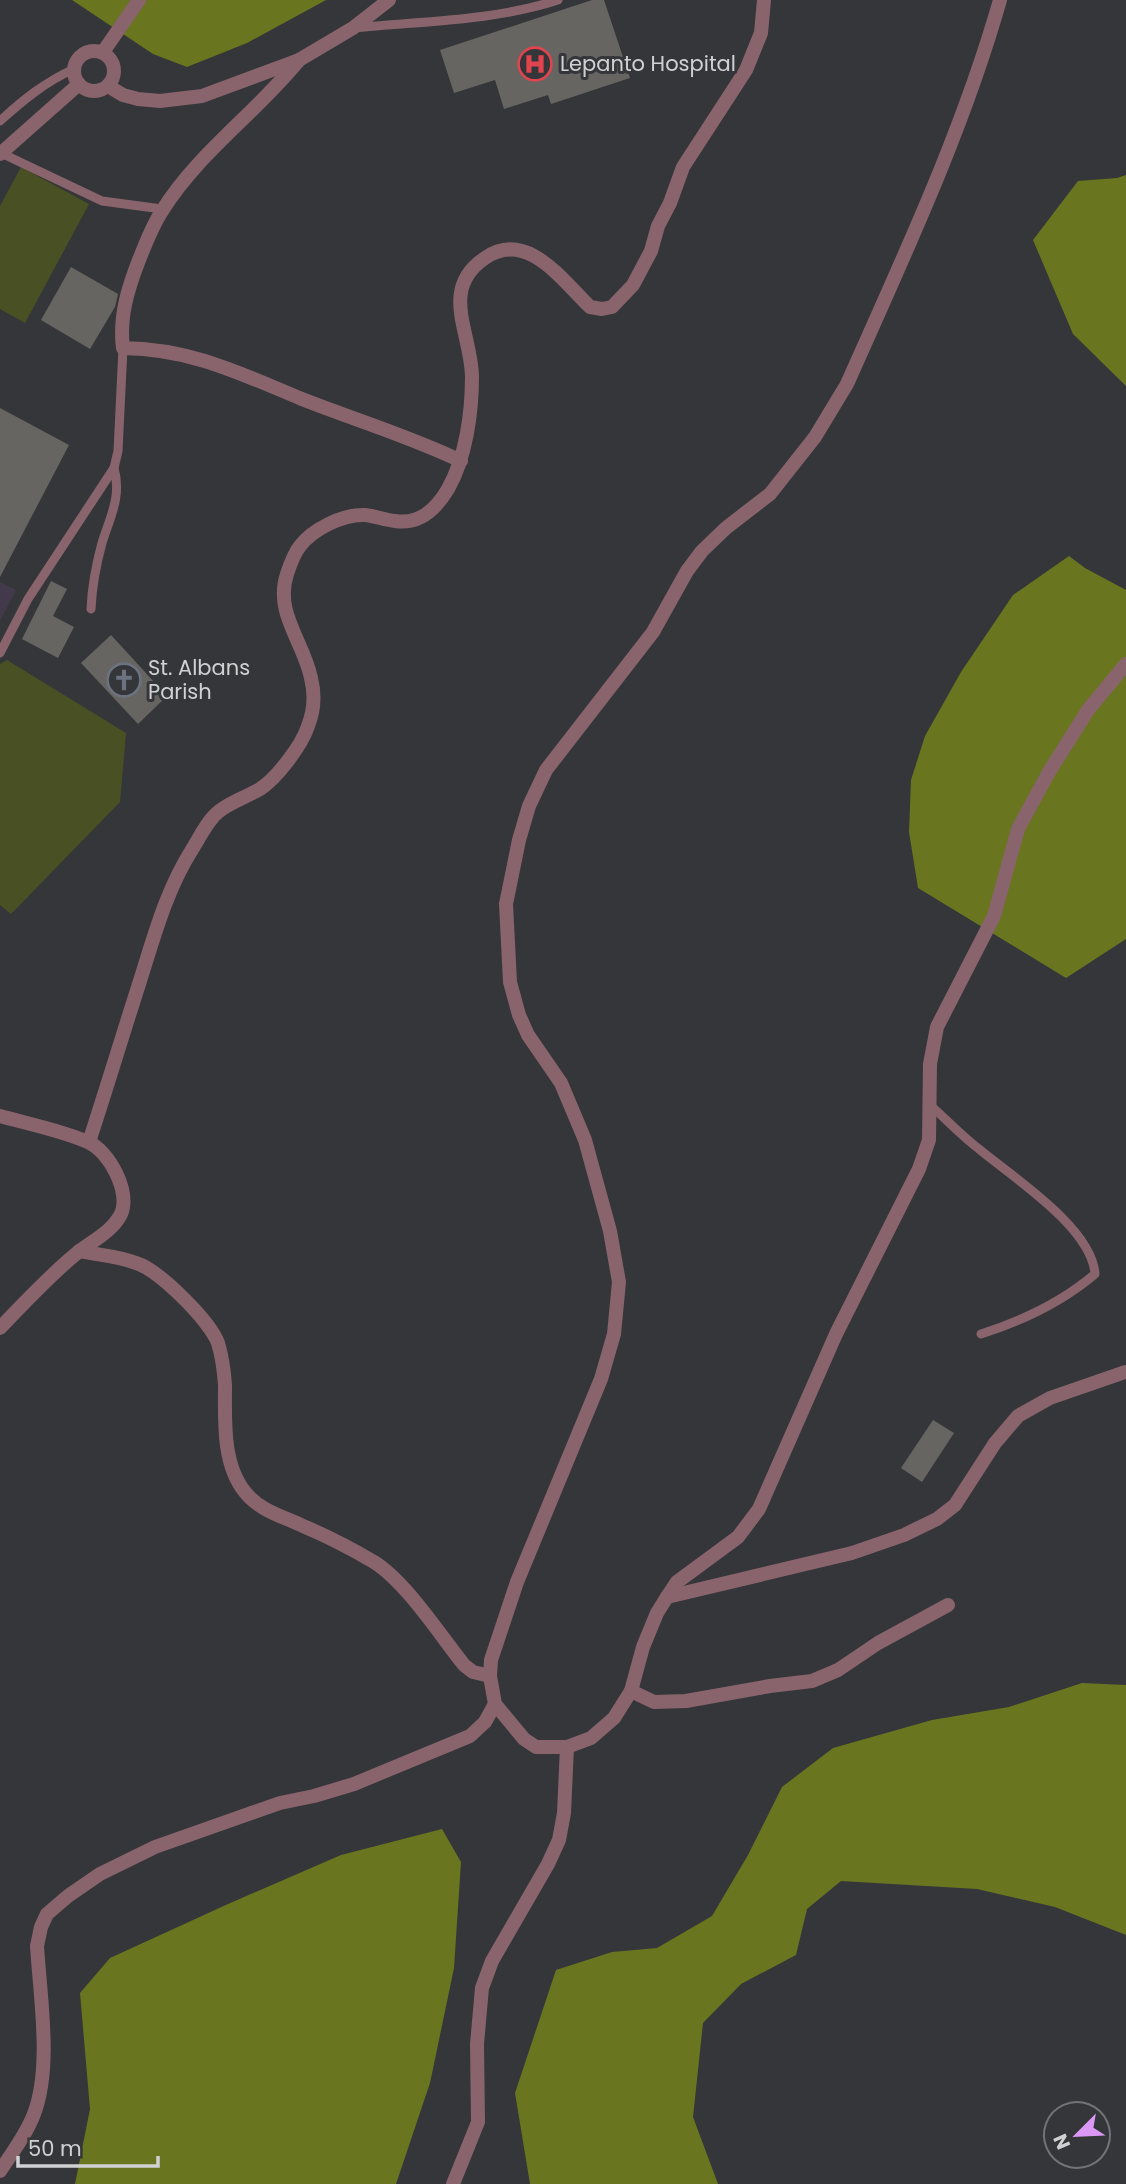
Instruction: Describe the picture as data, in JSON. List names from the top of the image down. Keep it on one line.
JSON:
{"places":{"hospital":["Lepanto Hospital"],"church":["St. Albans Parish"]},"scale_bar":"50 m","north":"bottom left"}
